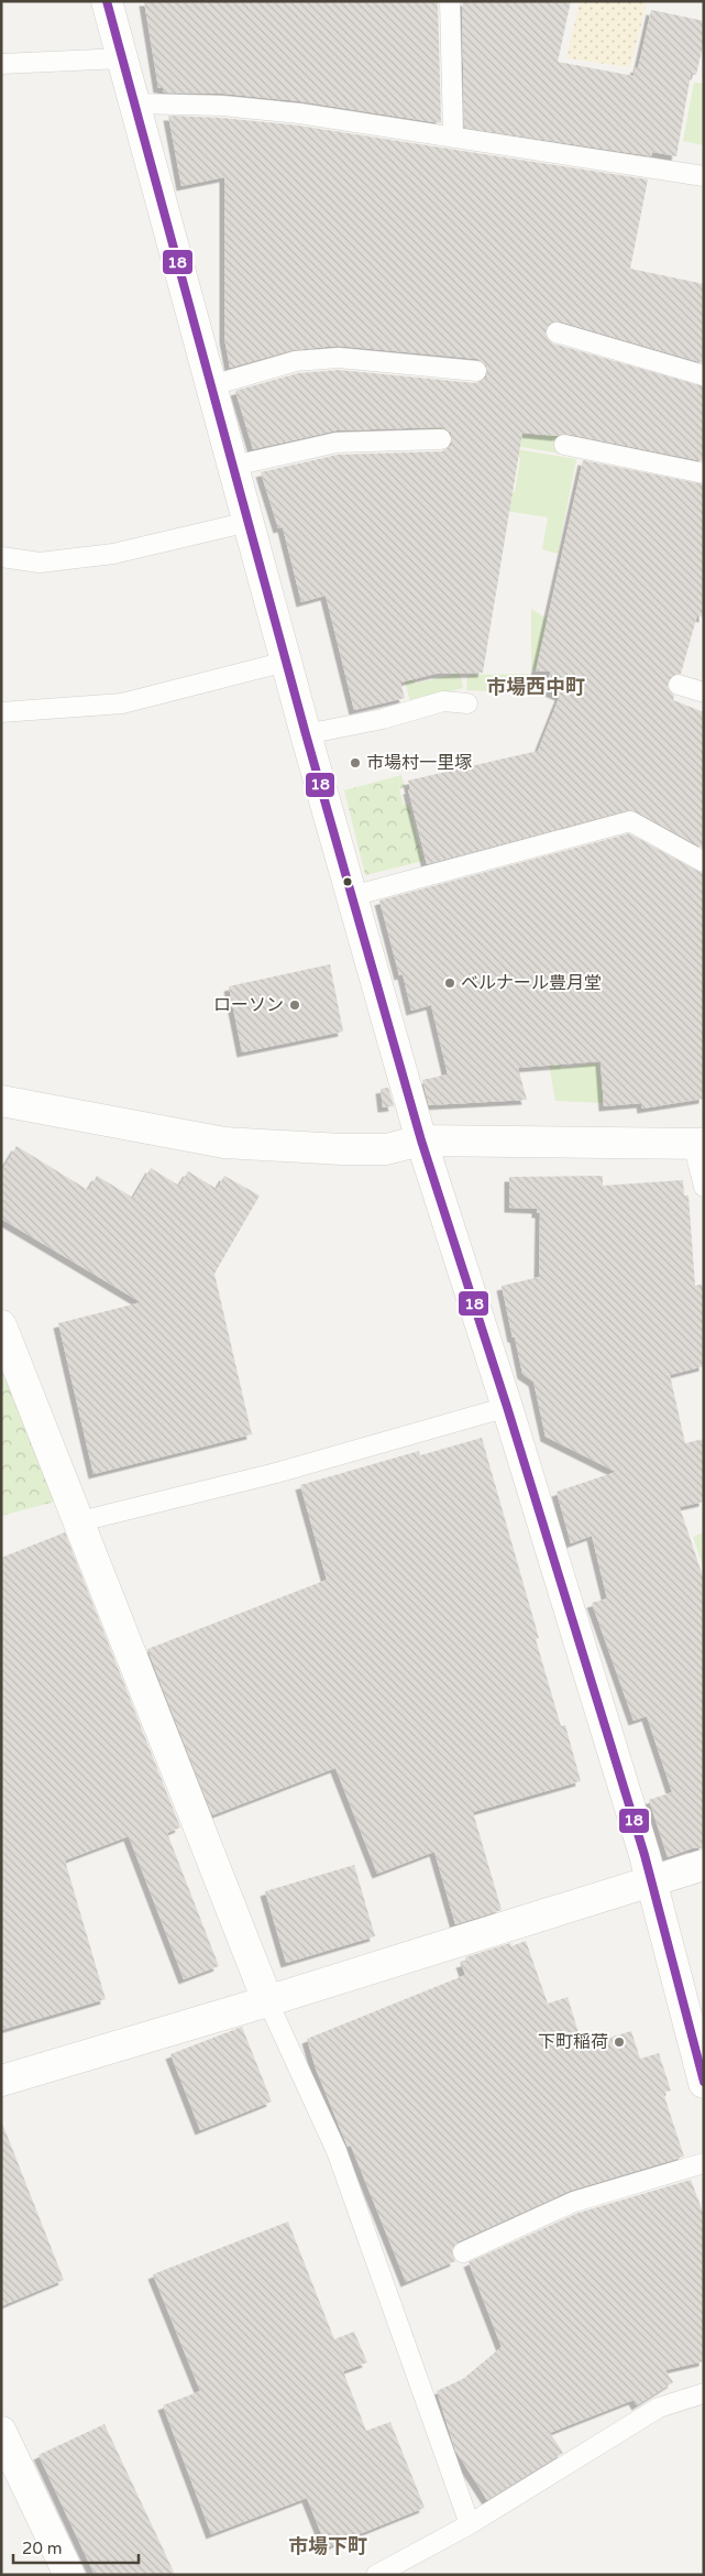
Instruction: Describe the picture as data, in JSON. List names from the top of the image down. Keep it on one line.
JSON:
{"districts":["市場西中町","市場下町"],"places":["市場村一里塚","ベルナール豊月堂","ローソン","下町稲荷"],"lines":["transit line 18"],"scale_bar":"20 m"}
